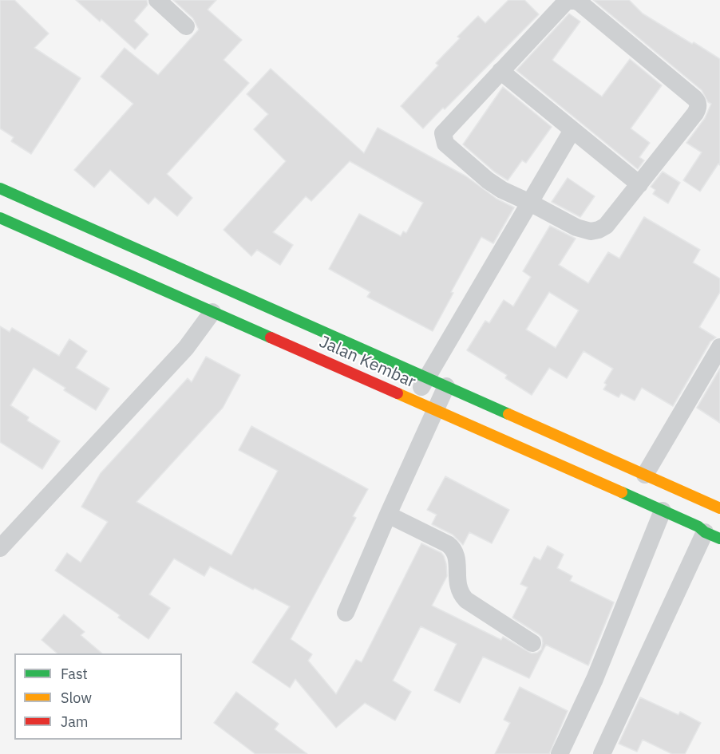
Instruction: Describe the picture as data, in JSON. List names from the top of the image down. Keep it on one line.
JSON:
{"streets":{"main road":["Jalan Kembar"]},"legend":["Fast","Slow","Jam"]}
